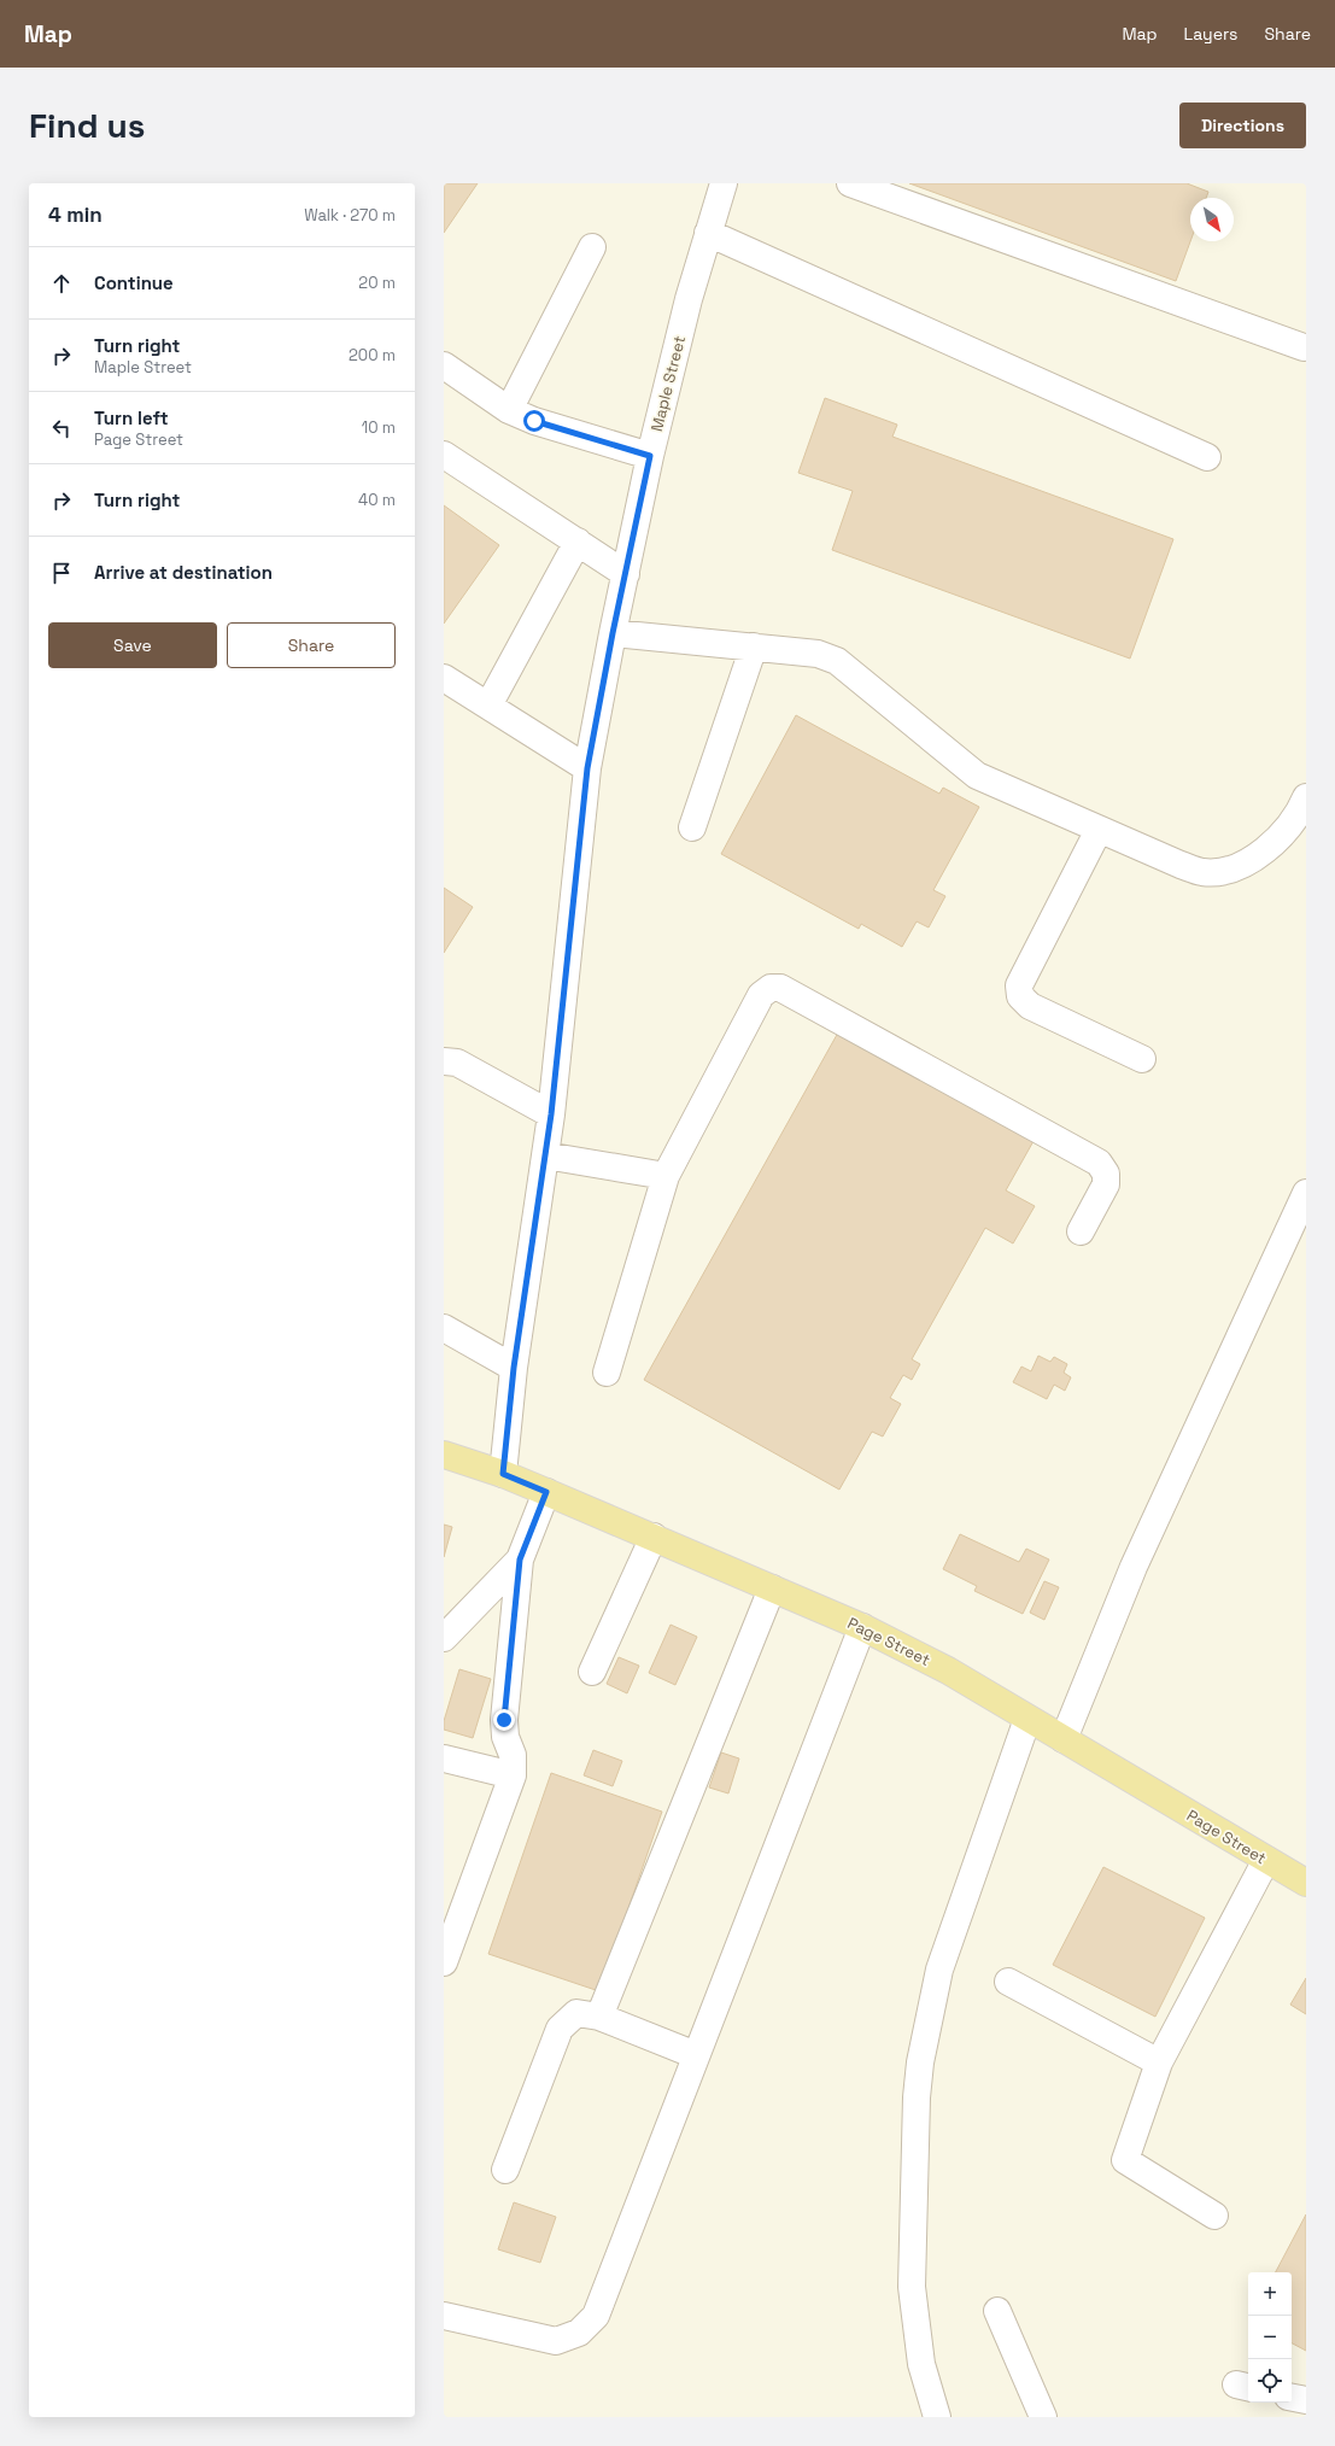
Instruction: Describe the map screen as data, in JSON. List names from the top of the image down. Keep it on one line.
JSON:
{"streets":{"main road":["Page Street"],"street":["Maple Street"]},"crossings":[["Maple Street","Page Street"]],"north":"bottom right","page":{"header":"Map","nav":["Map","Layers","Share"],"buttons":["Directions",["Save","Share"]],"title":"Find us","heading":["4 min","Walk · 270 m"],"list":[["Continue","20 m"],["Turn right","Maple Street","200 m"],["Turn left","Page Street","10 m"],["Turn right","40 m"],"Arrive at destination"],"map_buttons":["+","−"]}}
